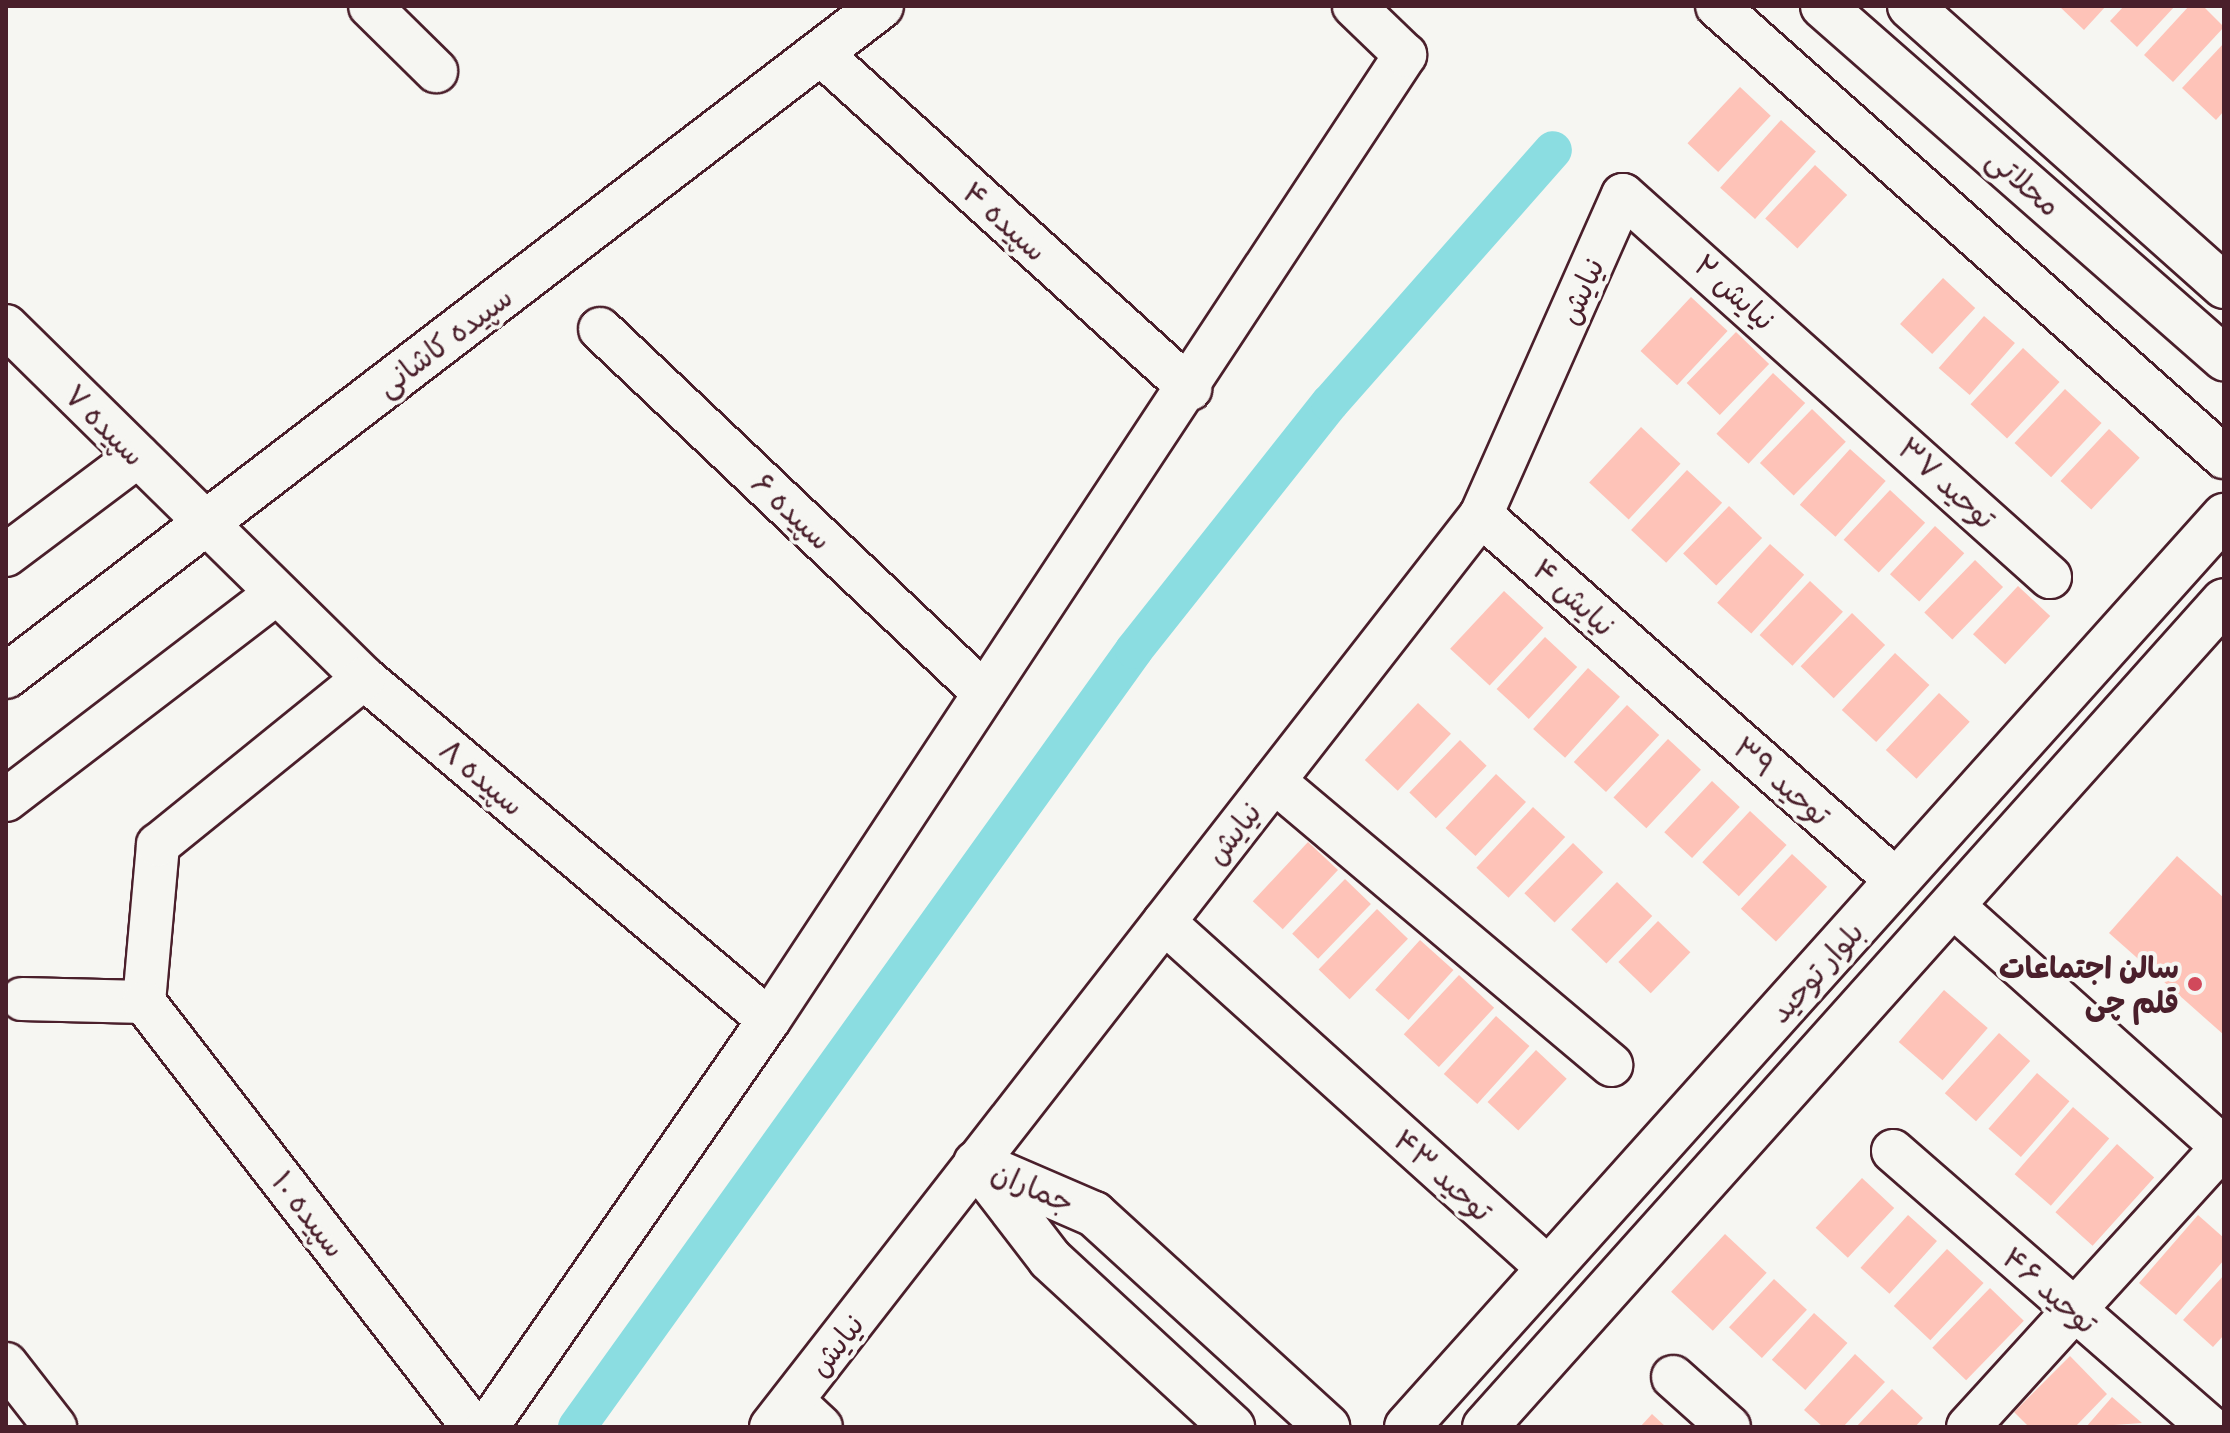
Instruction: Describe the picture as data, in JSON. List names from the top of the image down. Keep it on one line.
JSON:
{"streets":{"street":["محلاتی","سپیده ۴","نیایش","نیایش ۲","سپیده کاشانی","سپیده ۷","توحید ۳۷","سپیده ۶","نیایش ۴","سپیده ۸","توحید ۳۹","بلوار توحید","توحید ۴۳","جماران","سپیده ۱۰","توحید ۴۶"]},"crossings":[["سپیده ۴","سپیده کاشانی"],["نیایش","نیایش ۲"],["نیایش","نیایش ۴"],["نیایش","توحید ۴۳"],["نیایش","جماران"],["نیایش ۲","توحید ۳۷"],["سپیده کاشانی","سپیده ۷"],["سپیده کاشانی","سپیده ۸"],["سپیده ۷","سپیده ۸"],["نیایش ۴","توحید ۳۹"],["توحید ۳۹","بلوار توحید"],["بلوار توحید","توحید ۴۳"]],"places":["سالن اجتماعات قلم چی"]}
